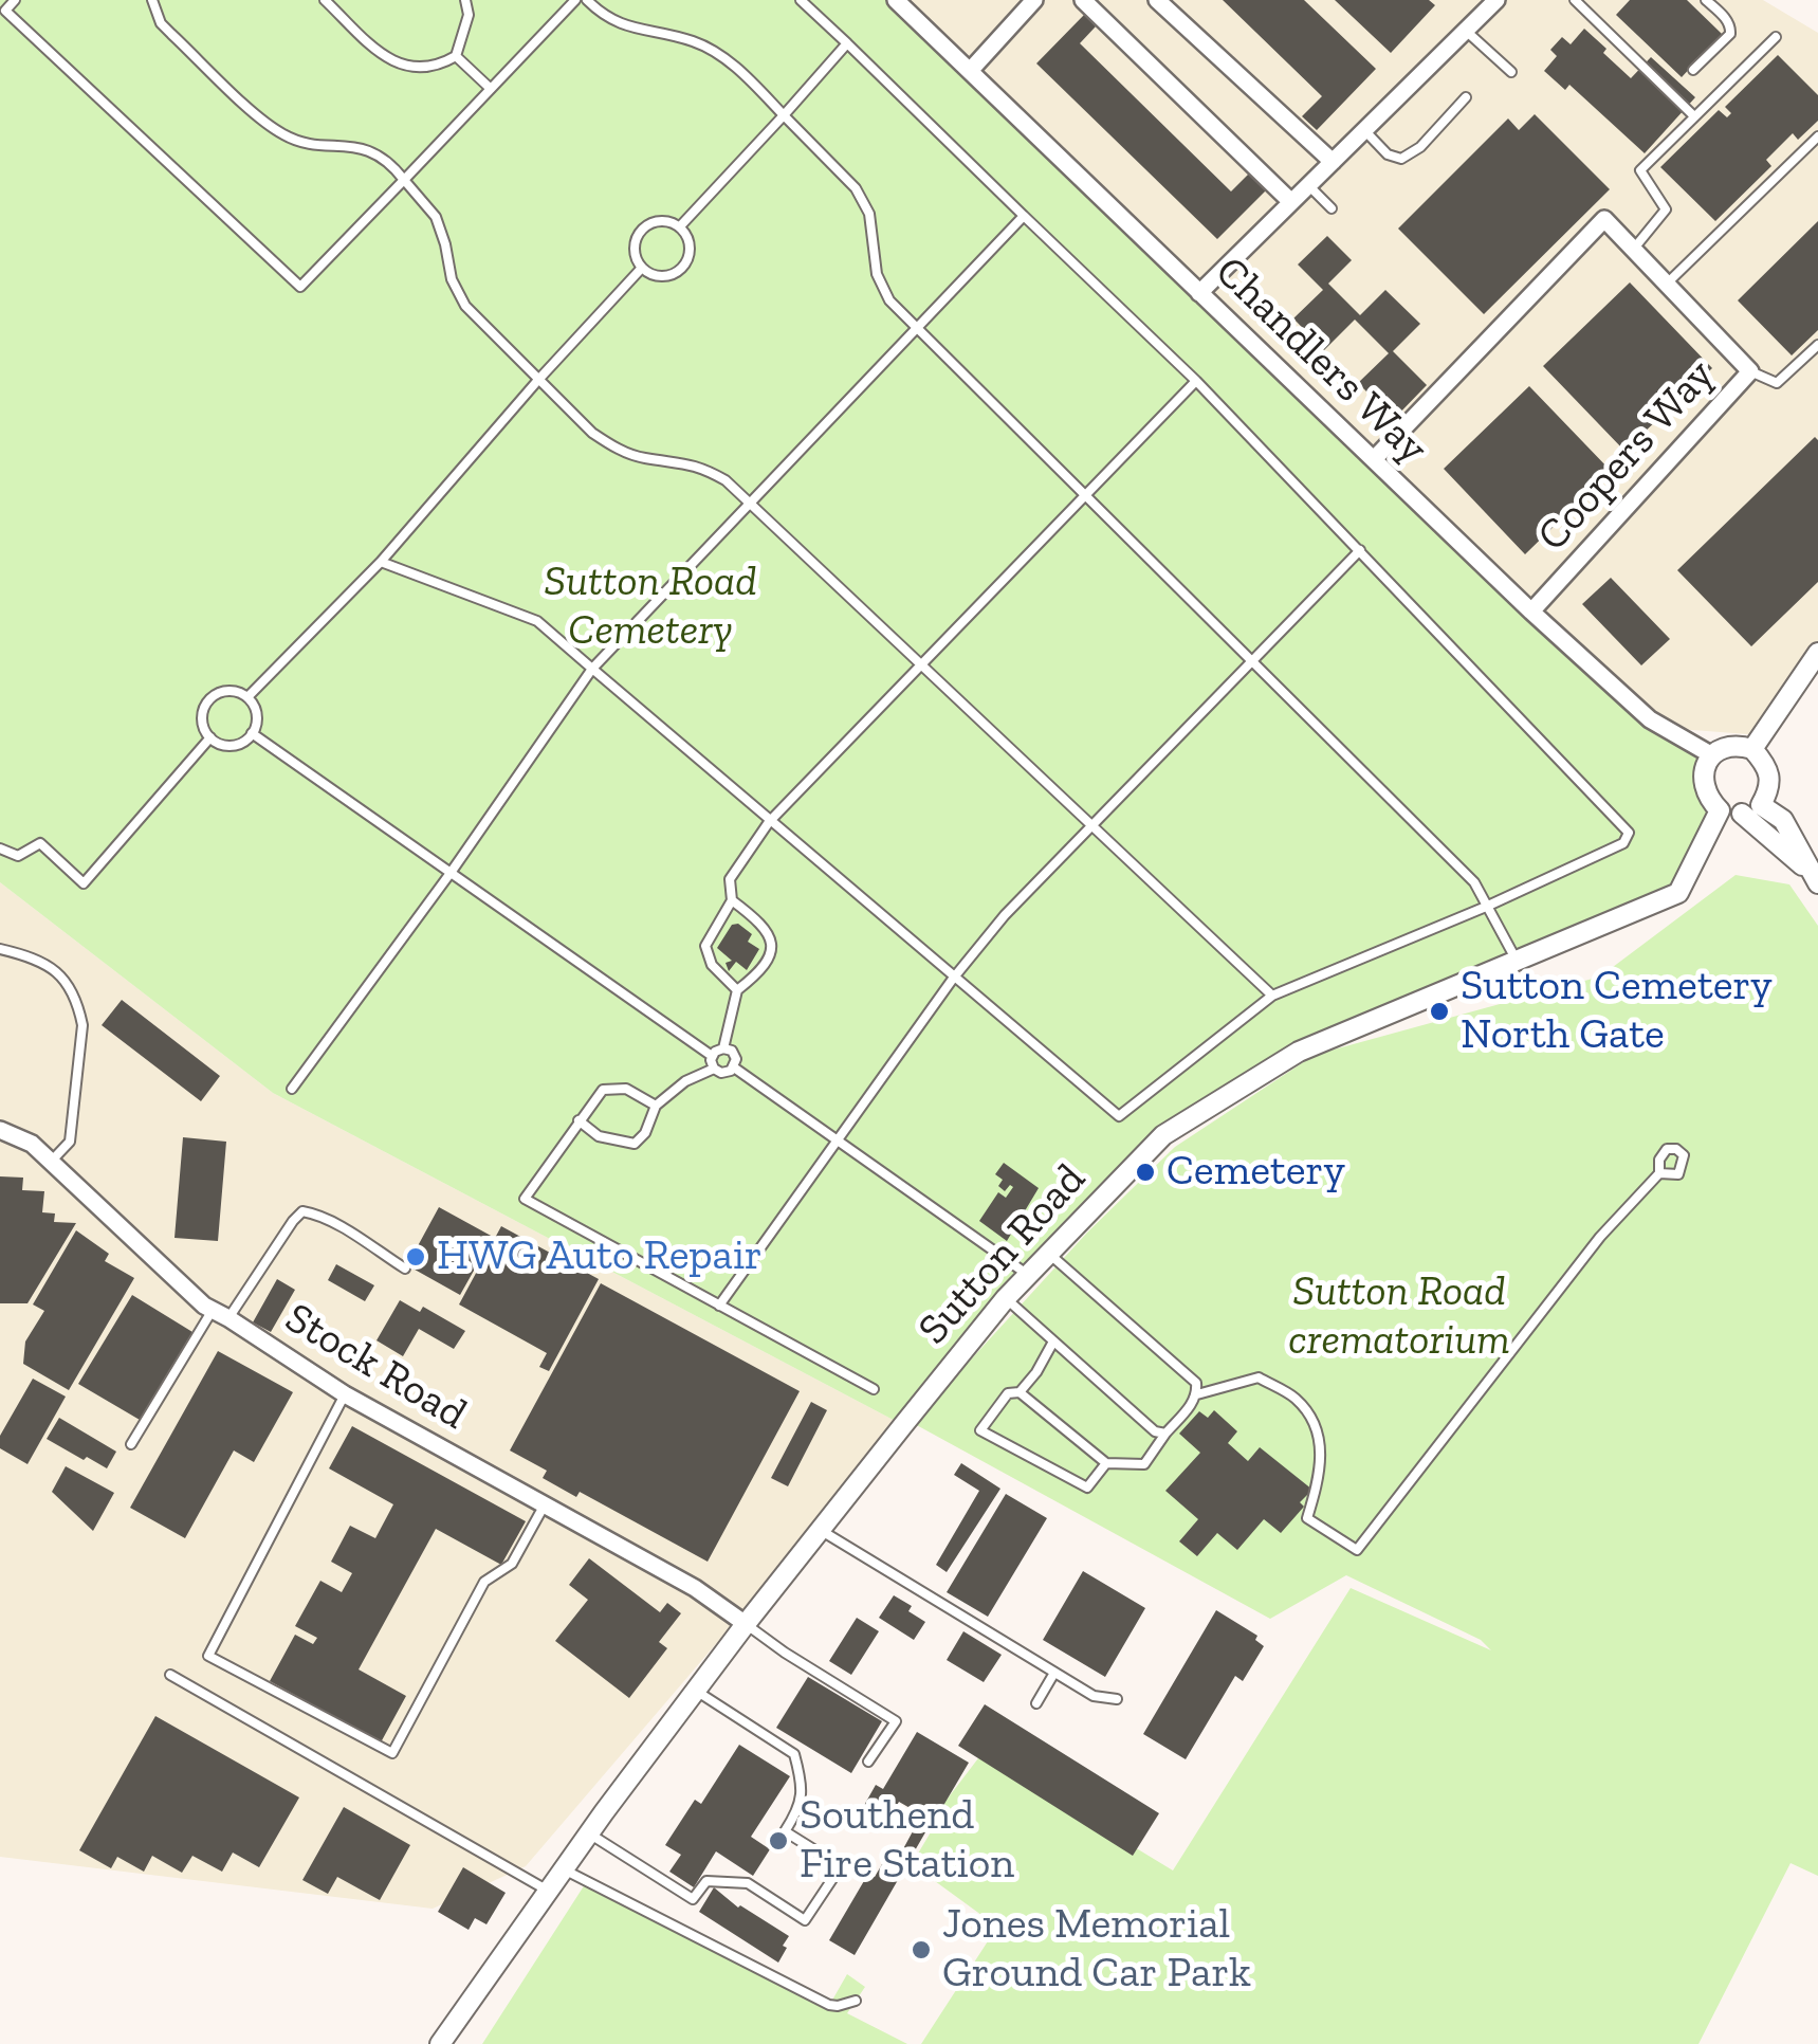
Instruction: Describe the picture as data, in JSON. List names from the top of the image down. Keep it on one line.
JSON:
{"streets":{"street":["Chandlers Way","Coopers Way","Sutton Road","Stock Road"]},"crossings":[["Chandlers Way","Coopers Way"],["Chandlers Way","Sutton Road"],["Sutton Road","Stock Road"]],"parks":["Sutton Road Cemetery","Sutton Road crematorium"],"places":["Sutton Cemetery North Gate","Cemetery","HWG Auto Repair","Southend Fire Station","Jones Memorial Ground Car Park"]}
